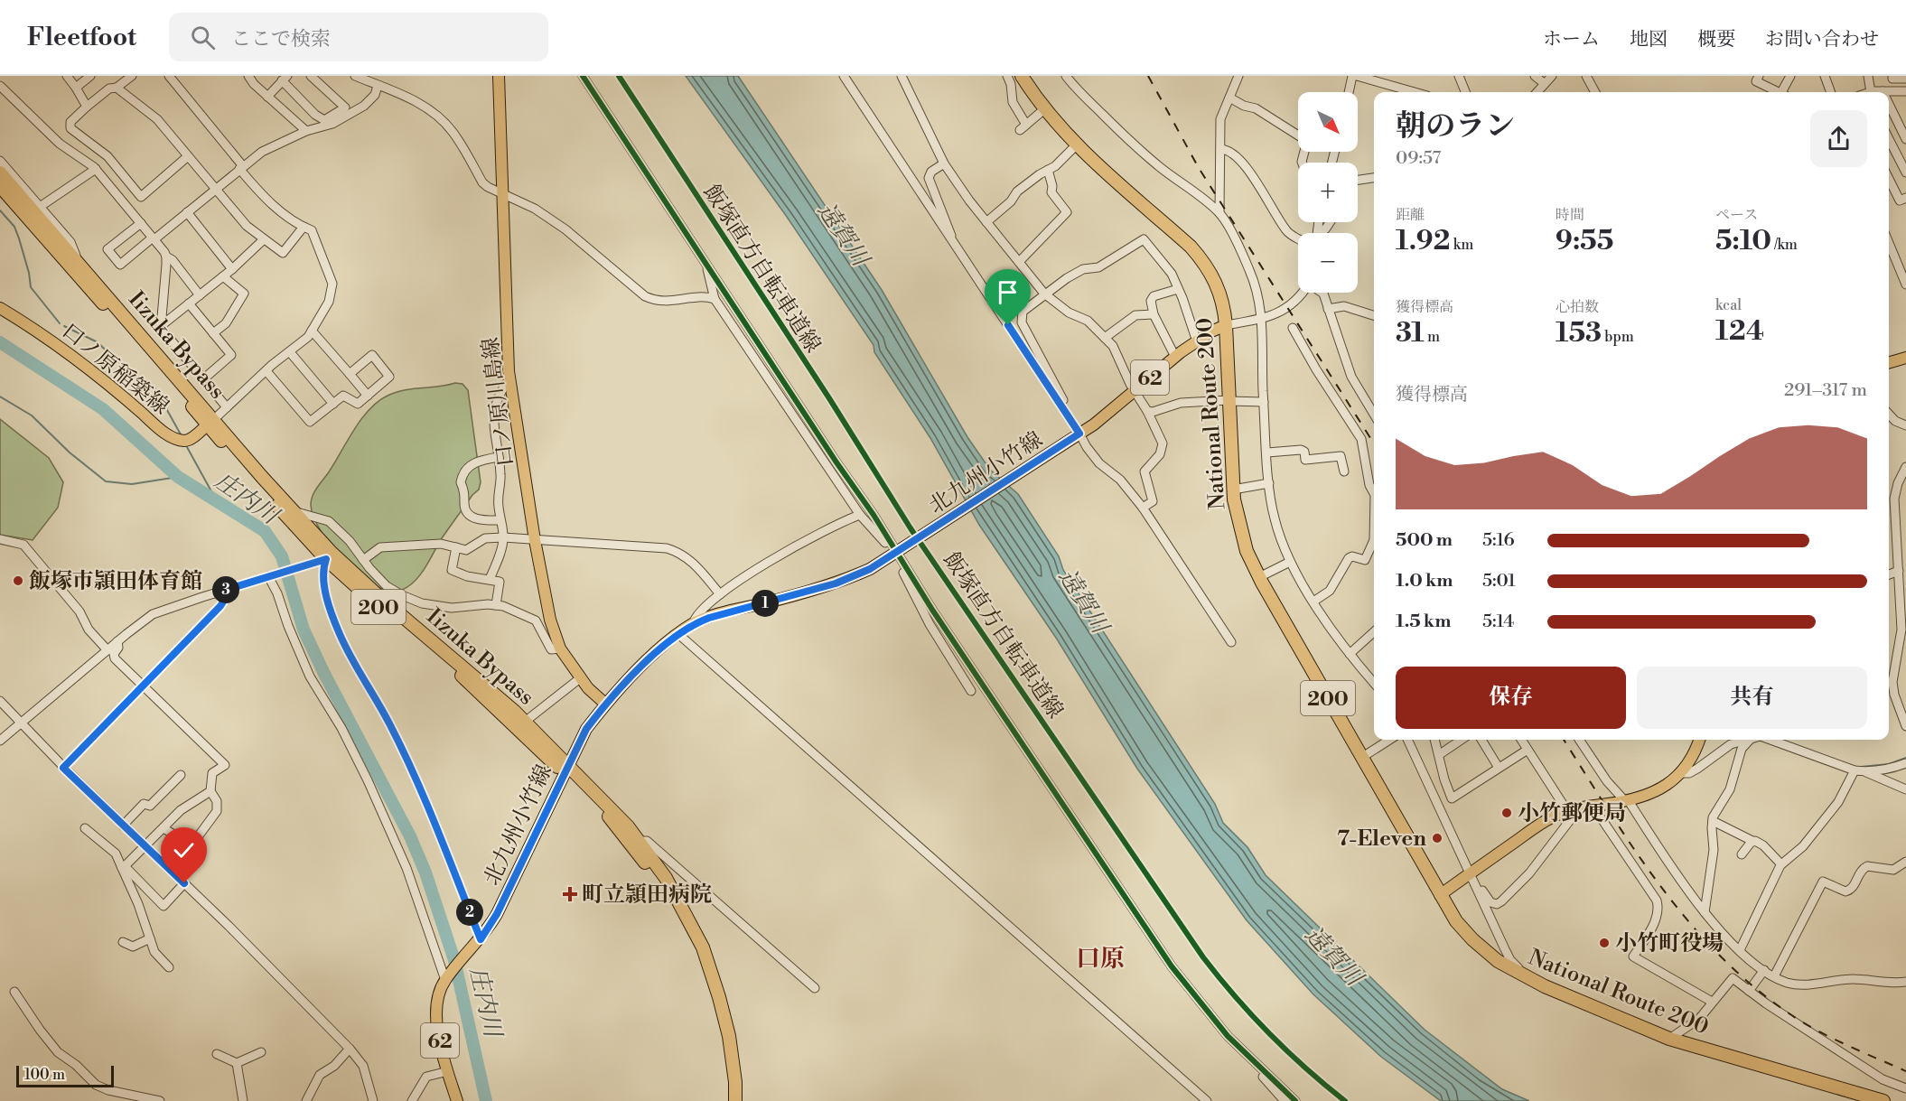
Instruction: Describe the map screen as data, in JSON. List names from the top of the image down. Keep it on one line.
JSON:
{"streets":{"highway":["Iizuka Bypass","National Route 200","200"],"main road":["口ノ原稲築線","62","口ノ原川島線","北九州小竹線"],"cycle path":["飯塚直方自転車道線"]},"crossings":[["Iizuka Bypass","口ノ原稲築線"],["Iizuka Bypass","北九州小竹線"],["Iizuka Bypass","200"],["口ノ原稲築線","200"],["口ノ原川島線","北九州小竹線"],["National Route 200","北九州小竹線"],["北九州小竹線","200"]],"districts":["口原"],"water":["遠賀川","庄内川"],"places":{"other":["飯塚市頴田体育館","小竹郵便局","7-Eleven","小竹町役場"],"health":["町立頴田病院"]},"scale_bar":"100 m","north":"bottom right","page":{"header":"Fleetfoot","search":"ここで検索","nav":["ホーム","地図","概要","お問い合わせ"],"map_buttons":["+","−"],"heading":["朝のラン","09:57"],"stats":[["距離","1.92 km"],["時間","9:55"],["ペース","5:10 /km"],["獲得標高","31 m"],["心拍数","153 bpm"],["kcal","124"]],"chart":["獲得標高","291–317 m"],"list":[{"name":"500 m","note":"5:16"},{"name":"1.0 km","note":"5:01"},{"name":"1.5 km","note":"5:14"}],"pins":["3","1","2"],"buttons":["保存","共有"],"scale":"100 m"}}
